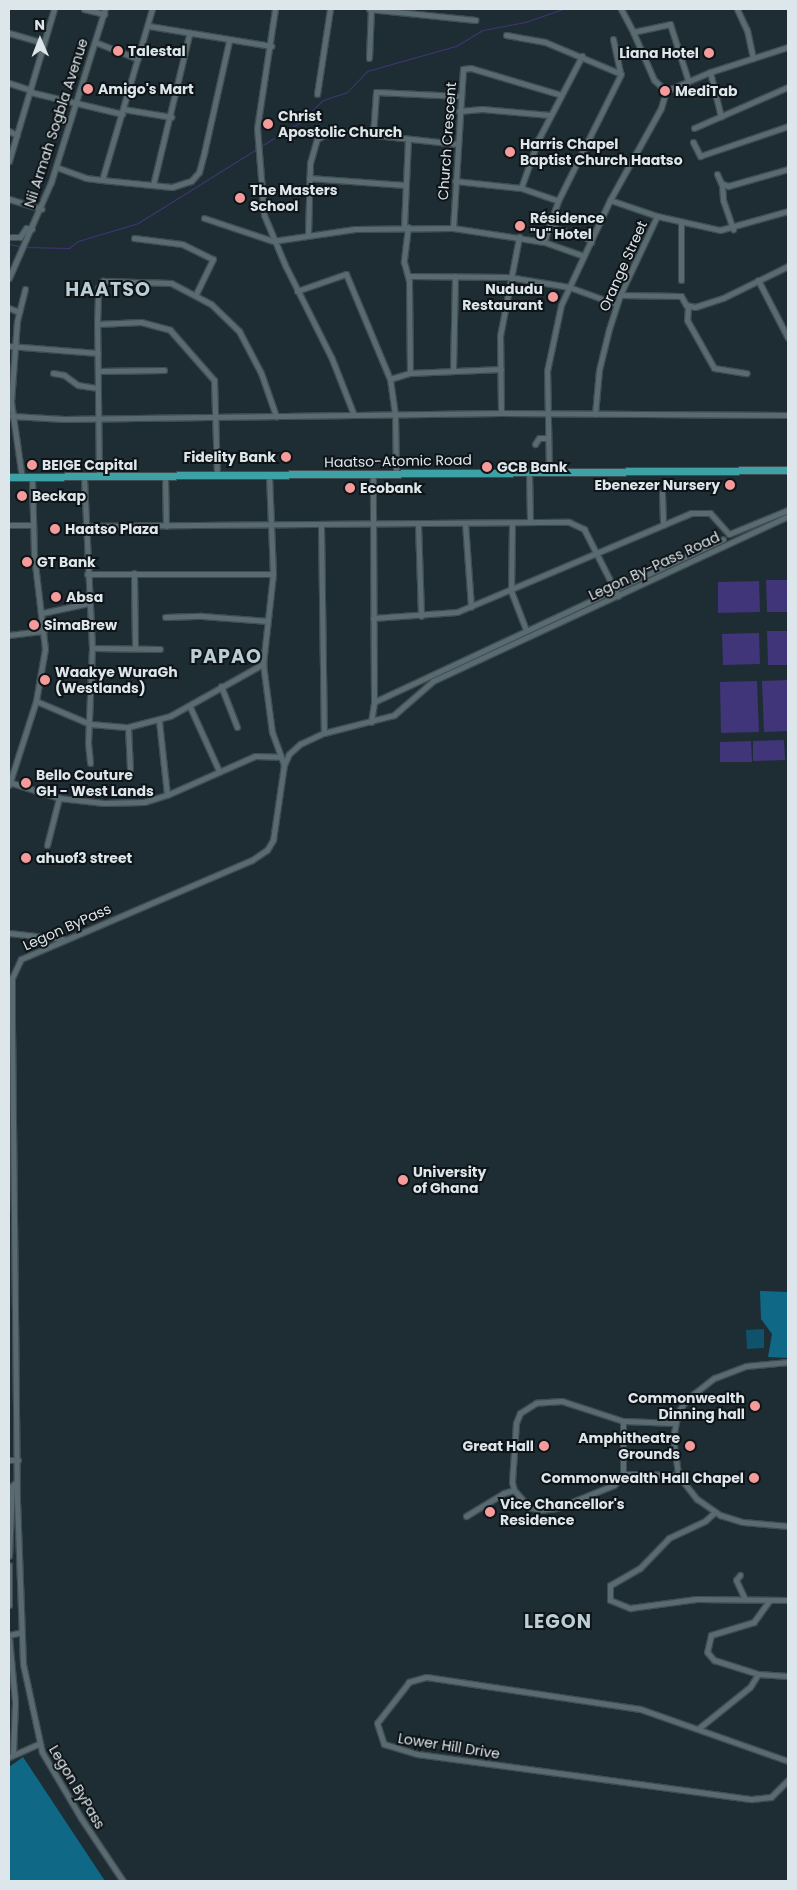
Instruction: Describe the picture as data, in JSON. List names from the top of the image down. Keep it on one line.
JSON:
{"streets":{"main road":["Haatso-Atomic Road"],"street":["Nii Armah Sogbla Avenue","Church Crescent","Orange Street","Legon By-Pass Road","Legon ByPass","Lower Hill Drive"]},"crossings":[["Legon By-Pass Road","Legon ByPass"]],"districts":["HAATSO","PAPAO","LEGON"],"places":["Talestal","Liana Hotel","Amigo's Mart","MediTab","Christ Apostolic Church","Harris Chapel Baptist Church Haatso","The Masters School","Résidence \"U\" Hotel","Nududu Restaurant","Fidelity Bank","BEIGE Capital","GCB Bank","Ebenezer Nursery","Ecobank","Beckap","Haatso Plaza","GT Bank","Absa","SimaBrew","Waakye WuraGh (Westlands)","Bello Couture GH - West Lands","ahuof3 street","University of Ghana","Commonwealth Dinning hall","Great Hall","Amphitheatre Grounds","Commonwealth Hall Chapel","Vice Chancellor's Residence"],"north":"top"}
